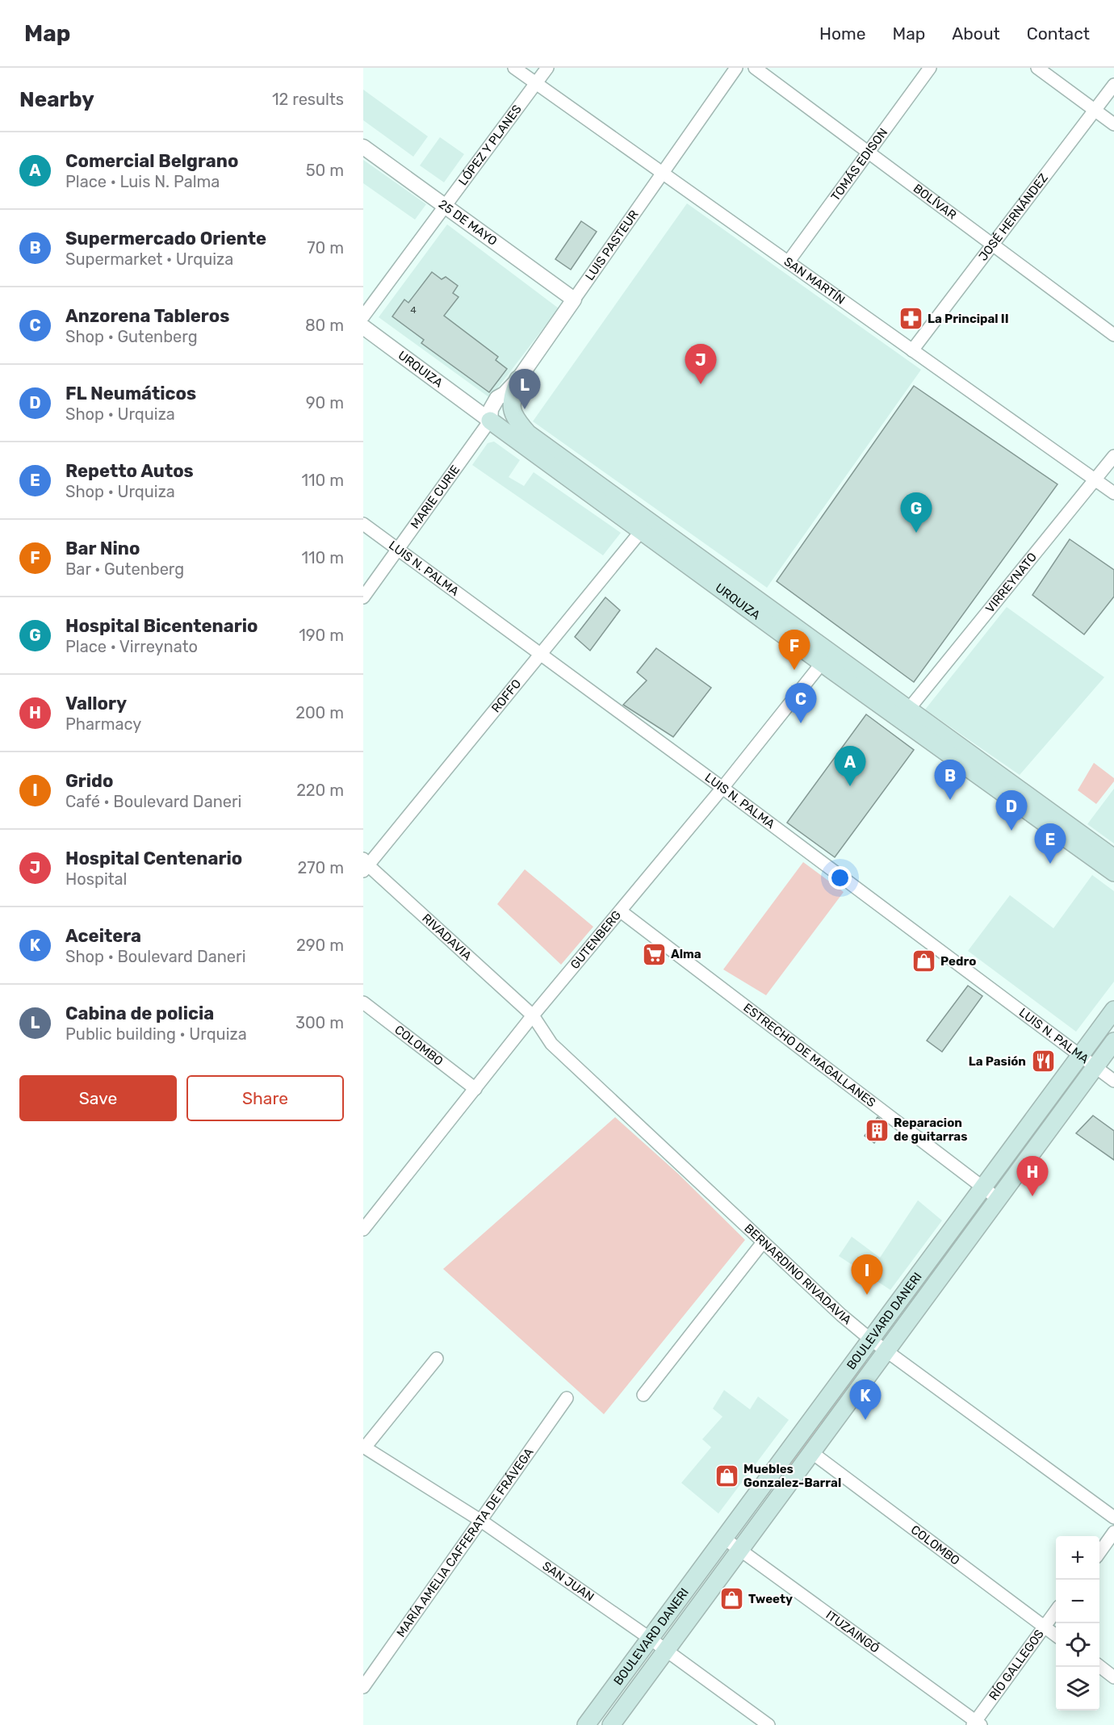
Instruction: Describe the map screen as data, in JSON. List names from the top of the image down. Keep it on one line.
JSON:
{"streets":{"main road":["URQUIZA","BOULEVARD DANERI"],"street":["LÓPEZ Y PLANES","TOMÁS EDISON","BOLÍVAR","JOSÉ HERNÁNDEZ","25 DE MAYO","LUIS PASTEUR","SAN MARTÍN","MARIE CURIE","LUIS N. PALMA","VIRREYNATO","ROFFO","RIVADAVIA","GUTENBERG","COLOMBO","ESTRECHO DE MAGALLANES","BERNARDINO RIVADAVIA","MARÍA AMELIA CAFFERATA DE FRÁVEGA","SAN JUAN","ITUZAINGÓ","RÍO GALLEGOS"]},"crossings":[["LÓPEZ Y PLANES","25 DE MAYO"],["LÓPEZ Y PLANES","SAN MARTÍN"],["TOMÁS EDISON","BOLÍVAR"],["TOMÁS EDISON","SAN MARTÍN"],["BOLÍVAR","JOSÉ HERNÁNDEZ"],["JOSÉ HERNÁNDEZ","SAN MARTÍN"],["25 DE MAYO","LUIS PASTEUR"],["LUIS PASTEUR","SAN MARTÍN"],["LUIS PASTEUR","URQUIZA"],["LUIS PASTEUR","MARIE CURIE"],["SAN MARTÍN","VIRREYNATO"],["URQUIZA","MARIE CURIE"],["URQUIZA","VIRREYNATO"],["URQUIZA","ROFFO"],["URQUIZA","GUTENBERG"],["MARIE CURIE","LUIS N. PALMA"],["LUIS N. PALMA","ROFFO"],["LUIS N. PALMA","GUTENBERG"],["LUIS N. PALMA","BOULEVARD DANERI"],["ROFFO","RIVADAVIA"],["RIVADAVIA","GUTENBERG"],["RIVADAVIA","BERNARDINO RIVADAVIA"],["GUTENBERG","COLOMBO"],["GUTENBERG","ESTRECHO DE MAGALLANES"],["GUTENBERG","BERNARDINO RIVADAVIA"],["COLOMBO","BOULEVARD DANERI"],["COLOMBO","RÍO GALLEGOS"],["ESTRECHO DE MAGALLANES","BOULEVARD DANERI"],["BERNARDINO RIVADAVIA","BOULEVARD DANERI"],["BOULEVARD DANERI","SAN JUAN"],["BOULEVARD DANERI","ITUZAINGÓ"],["MARÍA AMELIA CAFFERATA DE FRÁVEGA","SAN JUAN"],["ITUZAINGÓ","RÍO GALLEGOS"]],"places":{"pharmacy":["La Principal II"],"supermarket":["Alma"],"shop":["Pedro","Muebles Gonzalez-Barral","Tweety"],"restaurant":["La Pasión"],"building":["Reparacion de guitarras"]},"house_numbers":["4"],"page":{"header":"Map","nav":["Home","Map","About","Contact"],"heading":["Nearby","12 results"],"list":[{"mark":"A","name":"Comercial Belgrano","note":"Place · Luis N. Palma","value":"50 m"},{"mark":"B","name":"Supermercado Oriente","note":"Supermarket · Urquiza","value":"70 m"},{"mark":"C","name":"Anzorena Tableros","note":"Shop · Gutenberg","value":"80 m"},{"mark":"D","name":"FL Neumáticos","note":"Shop · Urquiza","value":"90 m"},{"mark":"E","name":"Repetto Autos","note":"Shop · Urquiza","value":"110 m"},{"mark":"F","name":"Bar Nino","note":"Bar · Gutenberg","value":"110 m"},{"mark":"G","name":"Hospital Bicentenario","note":"Place · Virreynato","value":"190 m"},{"mark":"H","name":"Vallory","note":"Pharmacy","value":"200 m"},{"mark":"I","name":"Grido","note":"Café · Boulevard Daneri","value":"220 m"},{"mark":"J","name":"Hospital Centenario","note":"Hospital","value":"270 m"},{"mark":"K","name":"Aceitera","note":"Shop · Boulevard Daneri","value":"290 m"},{"mark":"L","name":"Cabina de policia","note":"Public building · Urquiza","value":"300 m"}],"pins":["J","L","G","F","C","A","B","D","E","H","I","K"],"buttons":["Save","Share"],"map_buttons":["+","−"]}}
